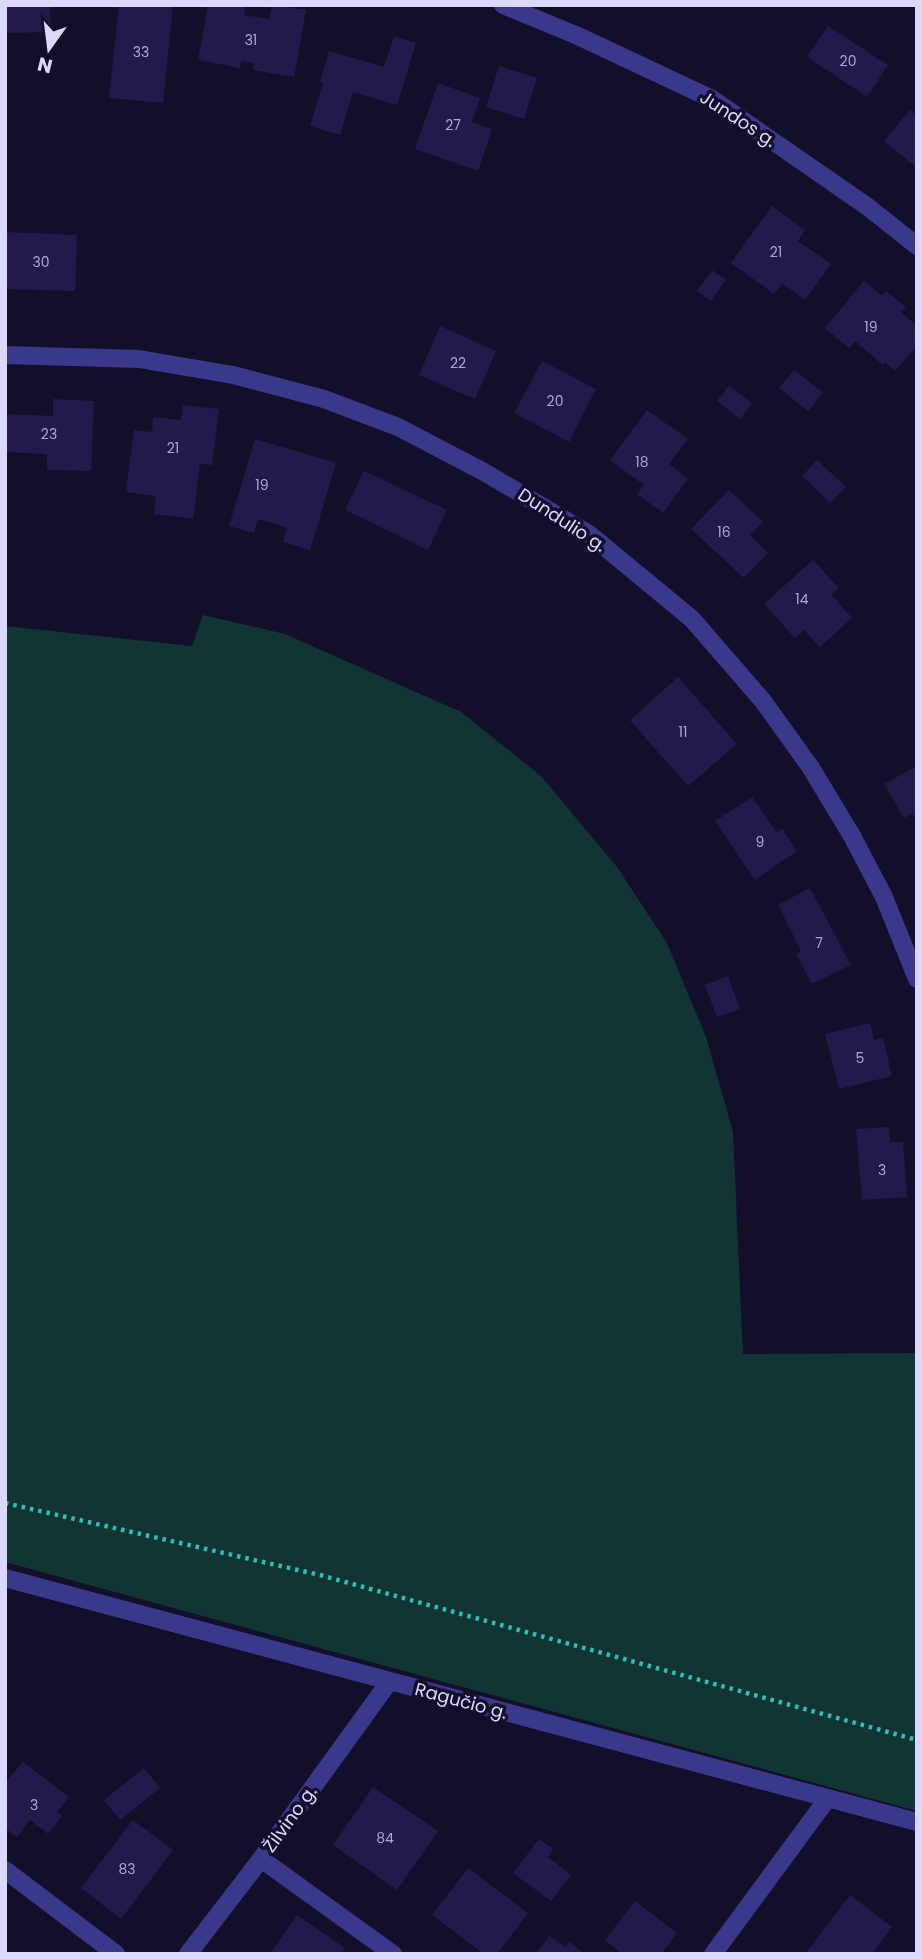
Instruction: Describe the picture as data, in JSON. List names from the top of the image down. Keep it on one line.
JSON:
{"streets":{"street":["Jundos g.","Dundulio g.","Ragučio g.","Žilvino g."]},"crossings":[["Ragučio g.","Žilvino g."]],"house_numbers":["31","33","20","27","21","30","19","22","20","23","21","18","19","16","14","11","9","7","5","3","3","84","83"],"north":"bottom"}
